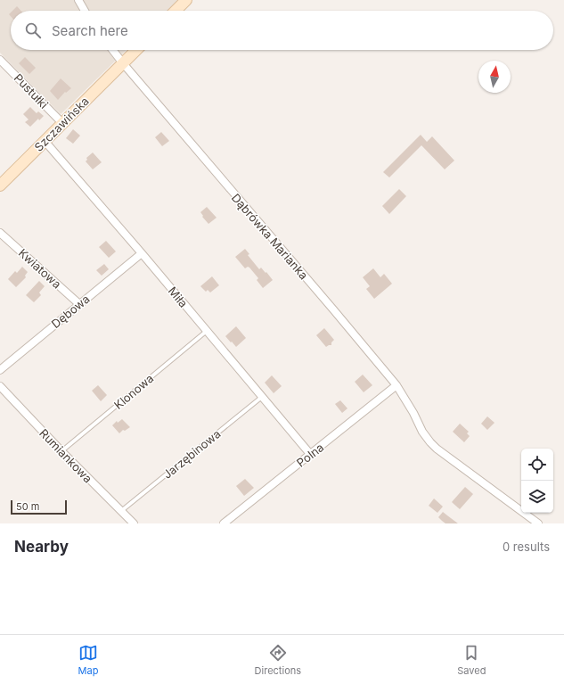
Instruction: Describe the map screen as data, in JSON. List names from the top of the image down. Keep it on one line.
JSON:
{"streets":{"street":["Pustułki","Szczawińska","Dąbrówka Marianka","Kwiatowa","Miła","Dębowa","Polna","Rumiankowa"],"lane":["Klonowa","Jarzębinowa"]},"crossings":[["Pustułki","Szczawińska"],["Szczawińska","Dąbrówka Marianka"],["Szczawińska","Miła"],["Dąbrówka Marianka","Polna"],["Kwiatowa","Dębowa"],["Miła","Dębowa"],["Miła","Klonowa"],["Miła","Jarzębinowa"],["Miła","Polna"],["Klonowa","Rumiankowa"],["Jarzębinowa","Rumiankowa"]],"scale_bar":"50 m","north":"top","page":{"search":"Search here","scale":"50 m","heading":["Nearby","0 results"],"nav":["Map","Directions","Saved"]}}
